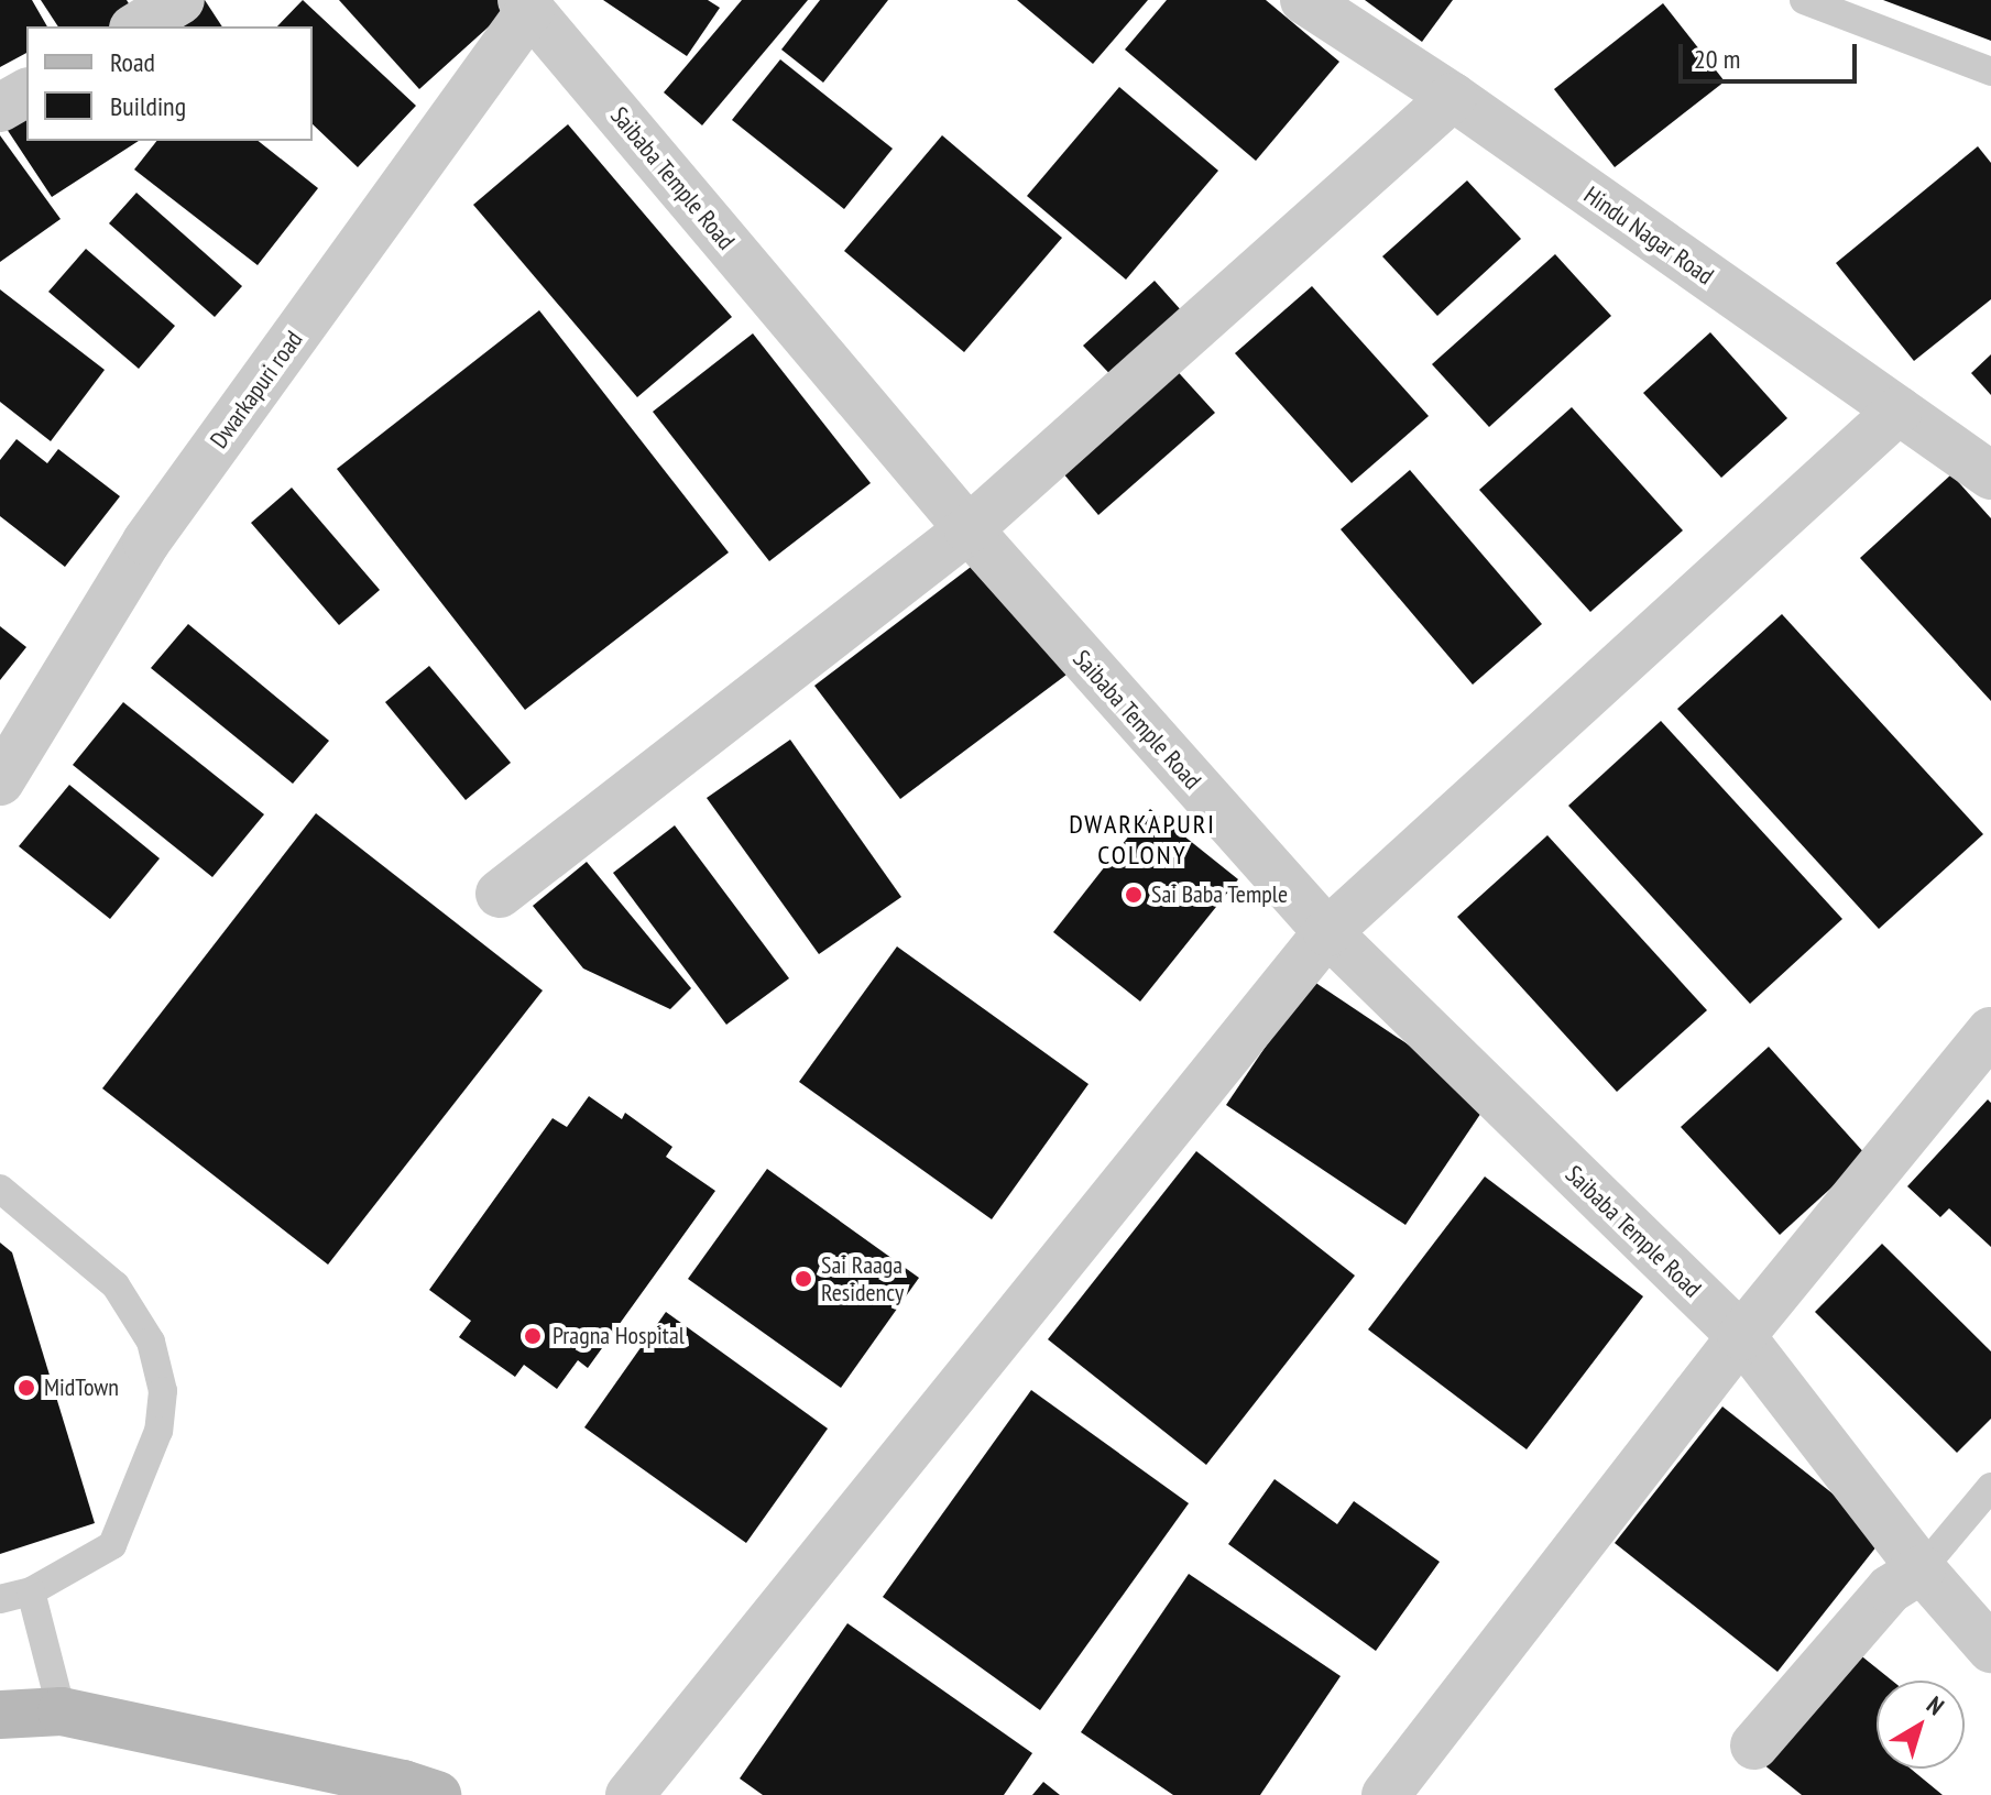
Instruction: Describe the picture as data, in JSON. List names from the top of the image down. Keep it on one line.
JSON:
{"streets":{"street":["Saibaba Temple Road","Hindu Nagar Road","Dwarkapuri road"]},"crossings":[["Saibaba Temple Road","Dwarkapuri road"]],"districts":["DWARKAPURI COLONY"],"places":["Sai Baba Temple","Sai Raaga Residency","Pragna Hospital","MidTown"],"legend":["Road","Building"],"scale_bar":"20 m","north":"top right"}
